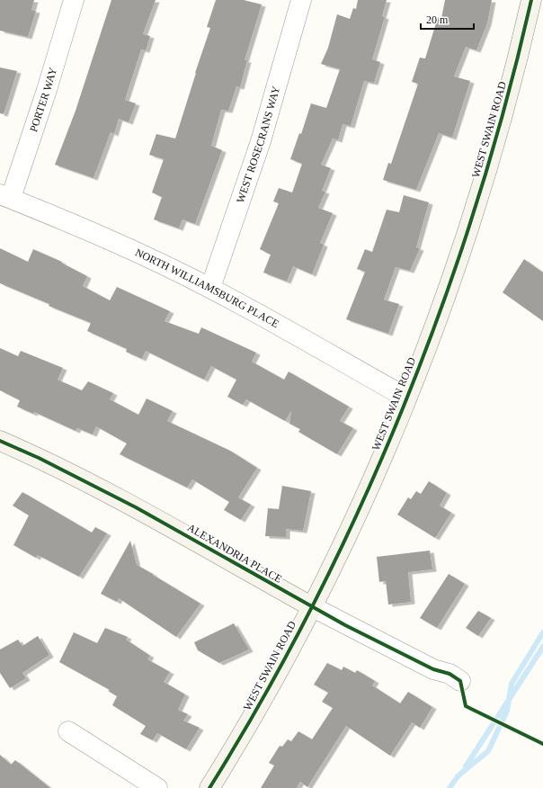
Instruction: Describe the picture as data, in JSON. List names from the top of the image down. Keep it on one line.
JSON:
{"streets":{"street":["PORTER WAY","WEST SWAIN ROAD","WEST ROSECRANS WAY","NORTH WILLIAMSBURG PLACE","ALEXANDRIA PLACE"]},"crossings":[["PORTER WAY","NORTH WILLIAMSBURG PLACE"],["WEST SWAIN ROAD","NORTH WILLIAMSBURG PLACE"],["WEST SWAIN ROAD","ALEXANDRIA PLACE"],["WEST ROSECRANS WAY","NORTH WILLIAMSBURG PLACE"]],"scale_bar":"20 m"}
